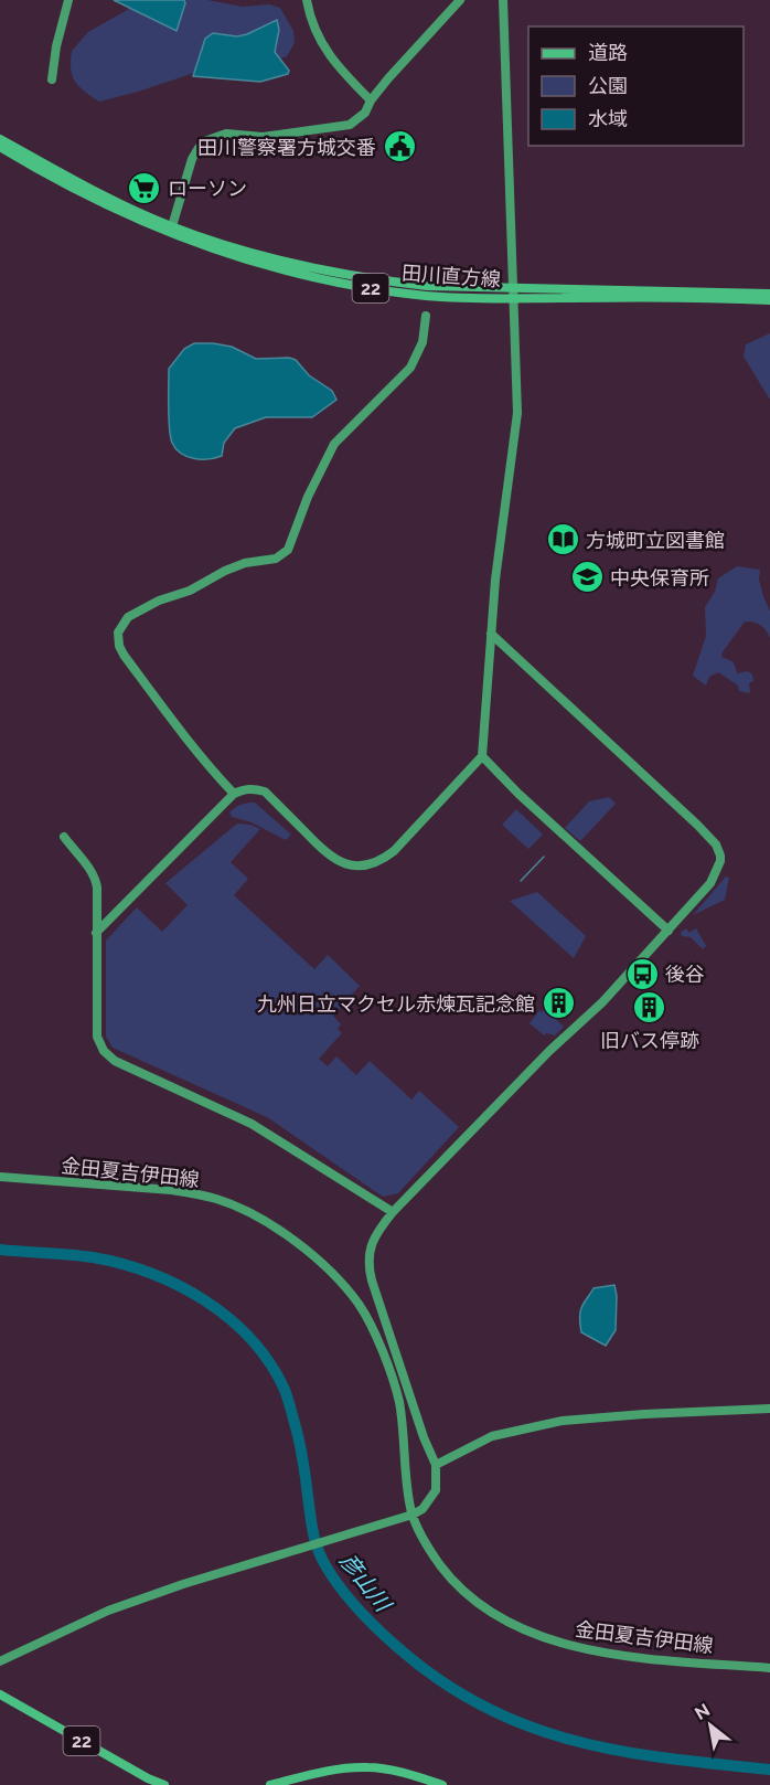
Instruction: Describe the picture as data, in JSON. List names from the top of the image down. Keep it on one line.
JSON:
{"streets":{"main road":["田川直方線","22"],"street":["金田夏吉伊田線"]},"water":["彦山川"],"places":{"public building":["田川警察署方城交番"],"supermarket":["ローソン"],"library":["方城町立図書館"],"school or university":["中央保育所"],"bus stop":["後谷"],"building":["九州日立マクセル赤煉瓦記念館","旧バス停跡"]},"legend":["道路","公園","水域"],"north":"top left"}
